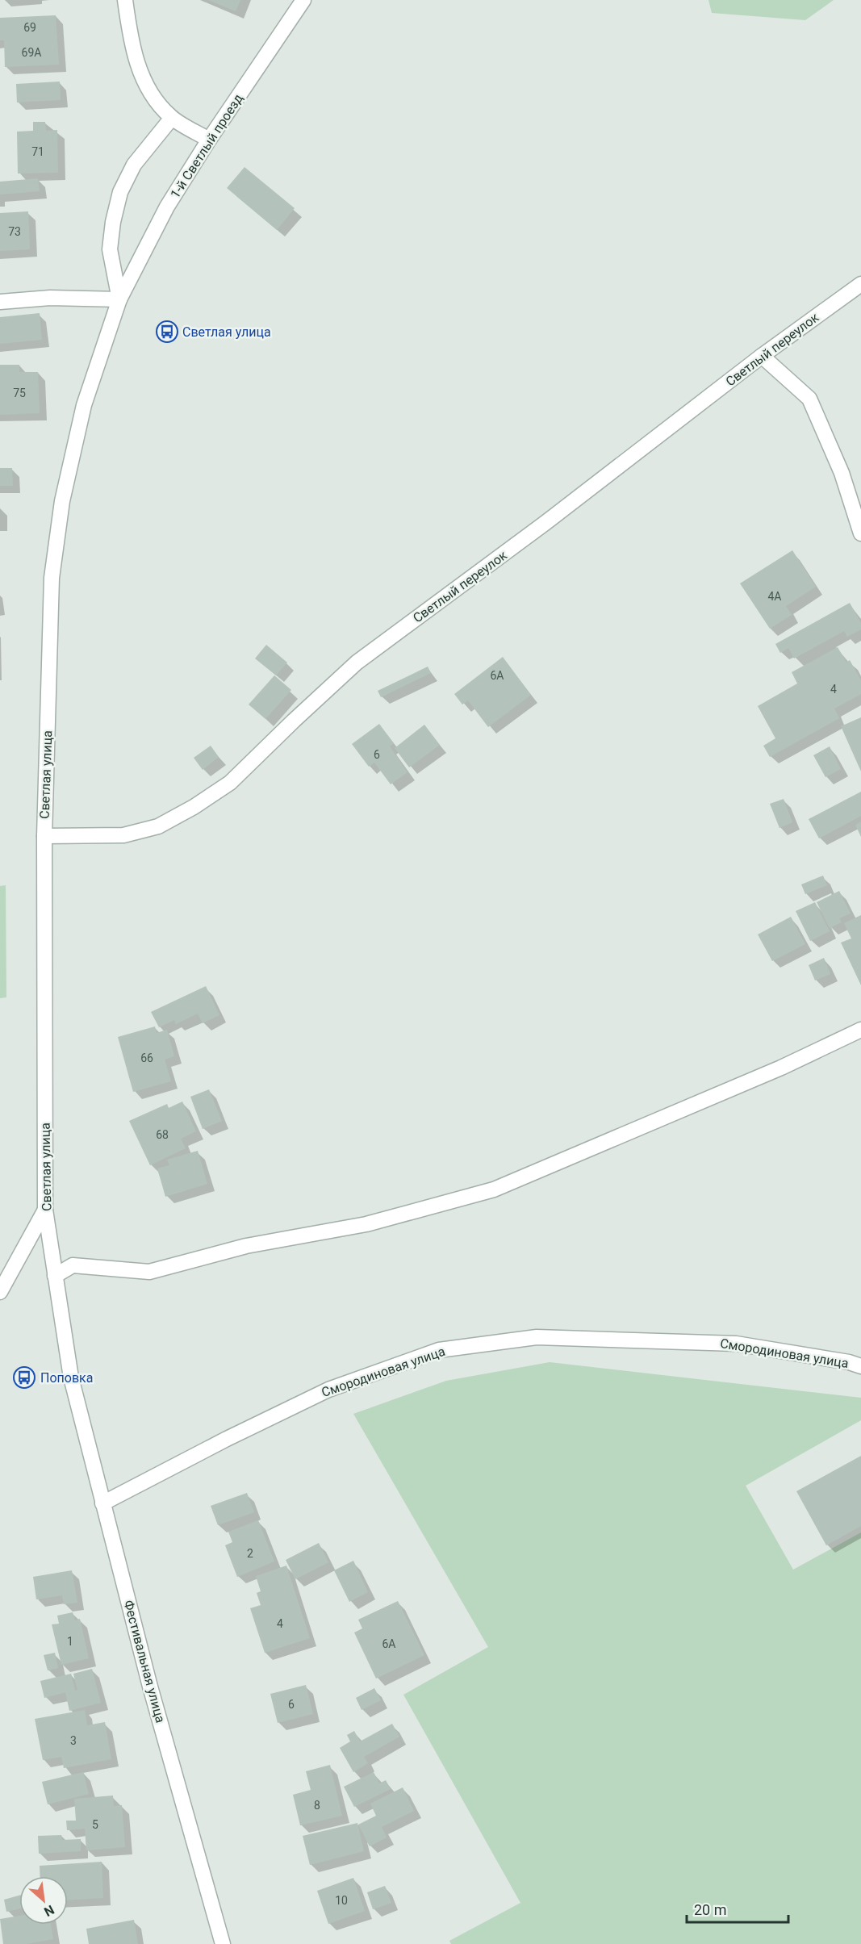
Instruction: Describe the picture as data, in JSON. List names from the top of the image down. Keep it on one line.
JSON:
{"streets":{"street":["1-й Светлый проезд","Светлый переулок","Светлая улица","Смородиновая улица","Фестивальная улица"]},"crossings":[["1-й Светлый проезд","Светлая улица"],["Светлый переулок","Светлая улица"],["Светлая улица","Фестивальная улица"],["Смородиновая улица","Фестивальная улица"]],"places":{"bus stop":["Светлая улица","Поповка"]},"house_numbers":["69","69А","71","73","75","4А","6А","4","6","66","68","2","4","1","6А","6","3","8","5","10"],"scale_bar":"20 m","north":"bottom right"}
